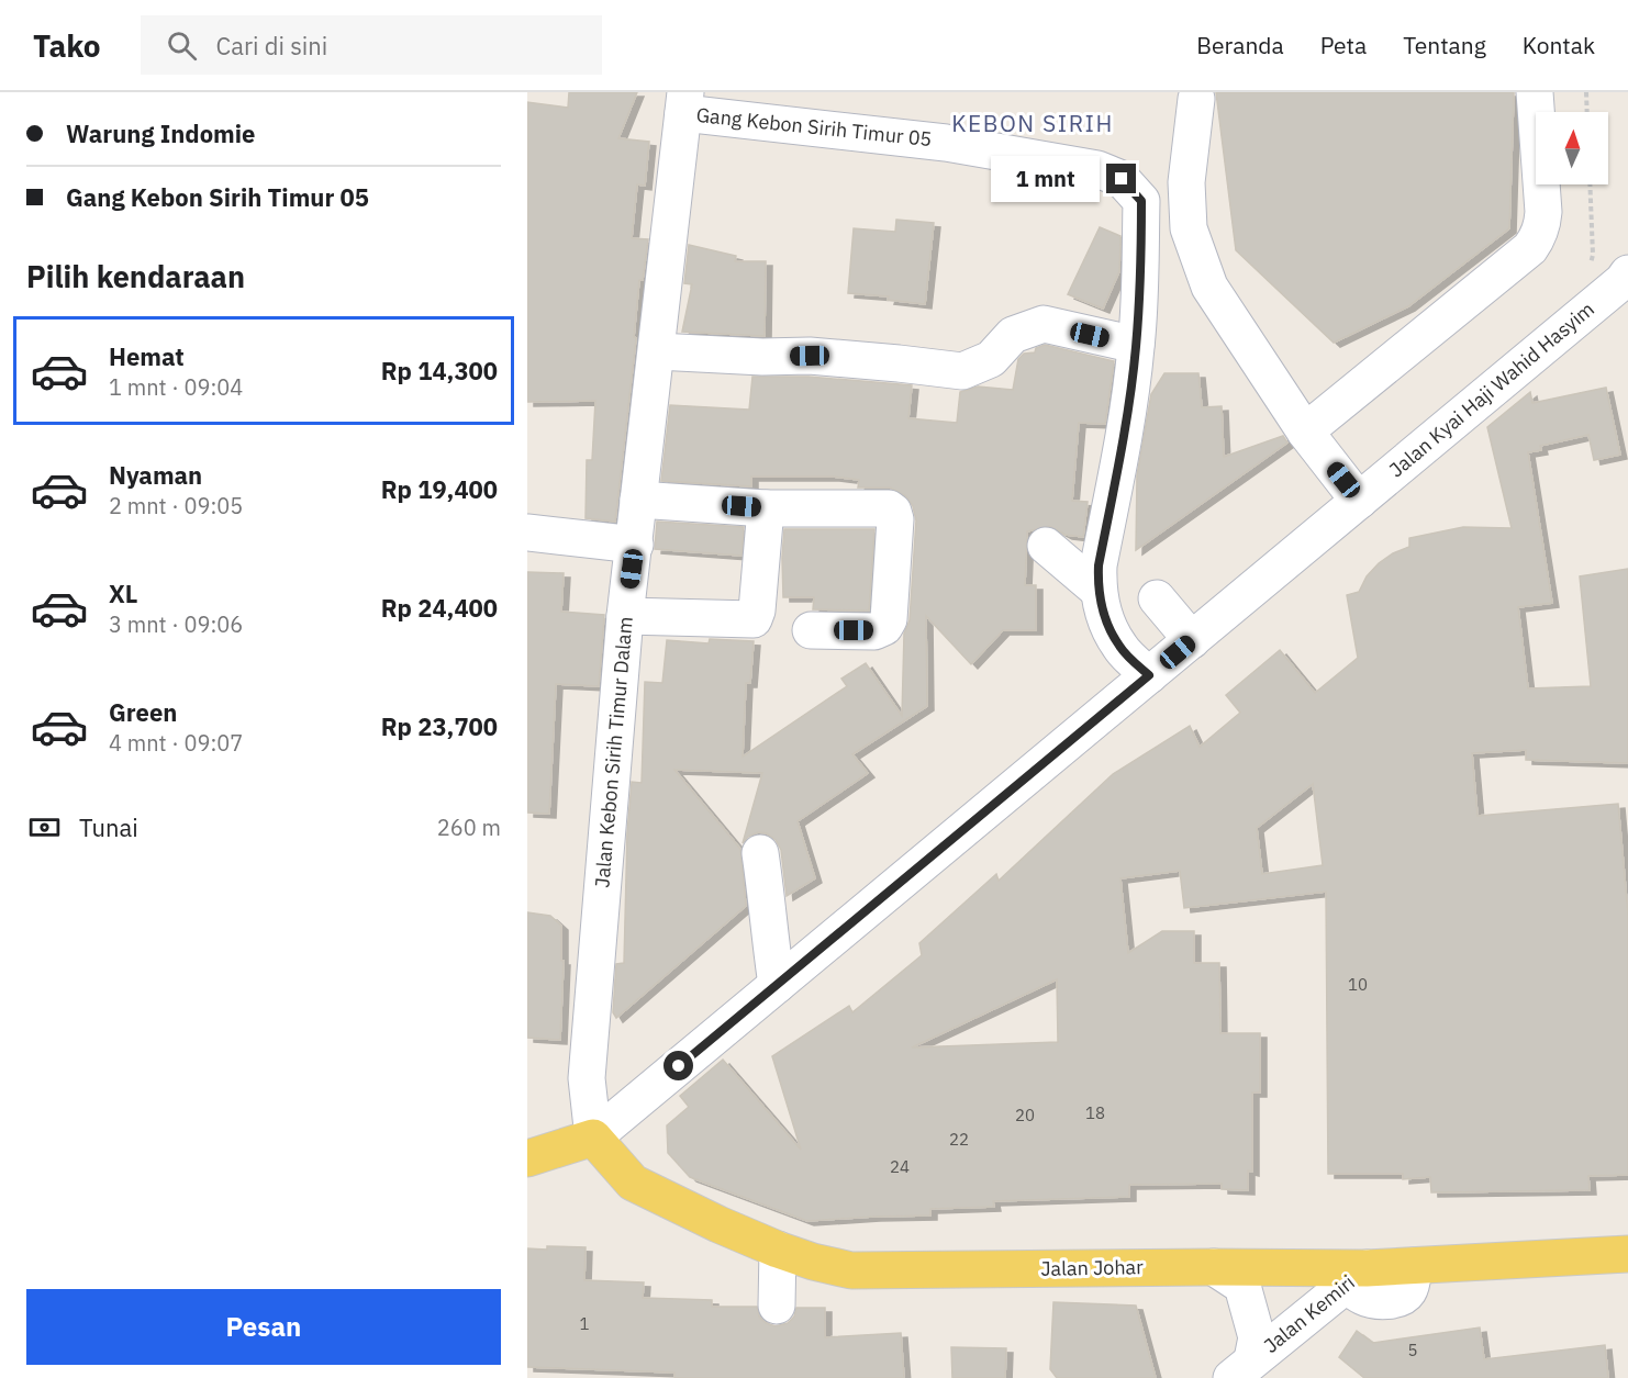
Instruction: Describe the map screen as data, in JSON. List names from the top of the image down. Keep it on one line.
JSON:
{"streets":{"main road":["Jalan Kyai Haji Wahid Hasyim","Jalan Johar"],"street":["Gang Kebon Sirih Timur 05","Jalan Kebon Sirih Timur Dalam","Jalan Kemiri"]},"crossings":[["Gang Kebon Sirih Timur 05","Jalan Kebon Sirih Timur Dalam"],["Jalan Kyai Haji Wahid Hasyim","Jalan Kebon Sirih Timur Dalam"],["Jalan Kyai Haji Wahid Hasyim","Jalan Johar"],["Jalan Kebon Sirih Timur Dalam","Jalan Johar"],["Jalan Johar","Jalan Kemiri"]],"districts":["KEBON SIRIH"],"house_numbers":["10","18","20","22","24","1","5"],"north":"top","page":{"header":"Tako","search":"Cari di sini","nav":["Beranda","Peta","Tentang","Kontak"],"banner":["Warung Indomie","Gang Kebon Sirih Timur 05"],"bubble":"1 mnt","heading":"Pilih kendaraan","list":[{"name":"Hemat","note":"1 mnt · 09:04","value":"Rp 14,300"},{"name":"Nyaman","note":"2 mnt · 09:05","value":"Rp 19,400"},{"name":"XL","note":"3 mnt · 09:06","value":"Rp 24,400"},{"name":"Green","note":"4 mnt · 09:07","value":"Rp 23,700"}],"pay":["Tunai","260 m"],"buttons":"Pesan"}}
